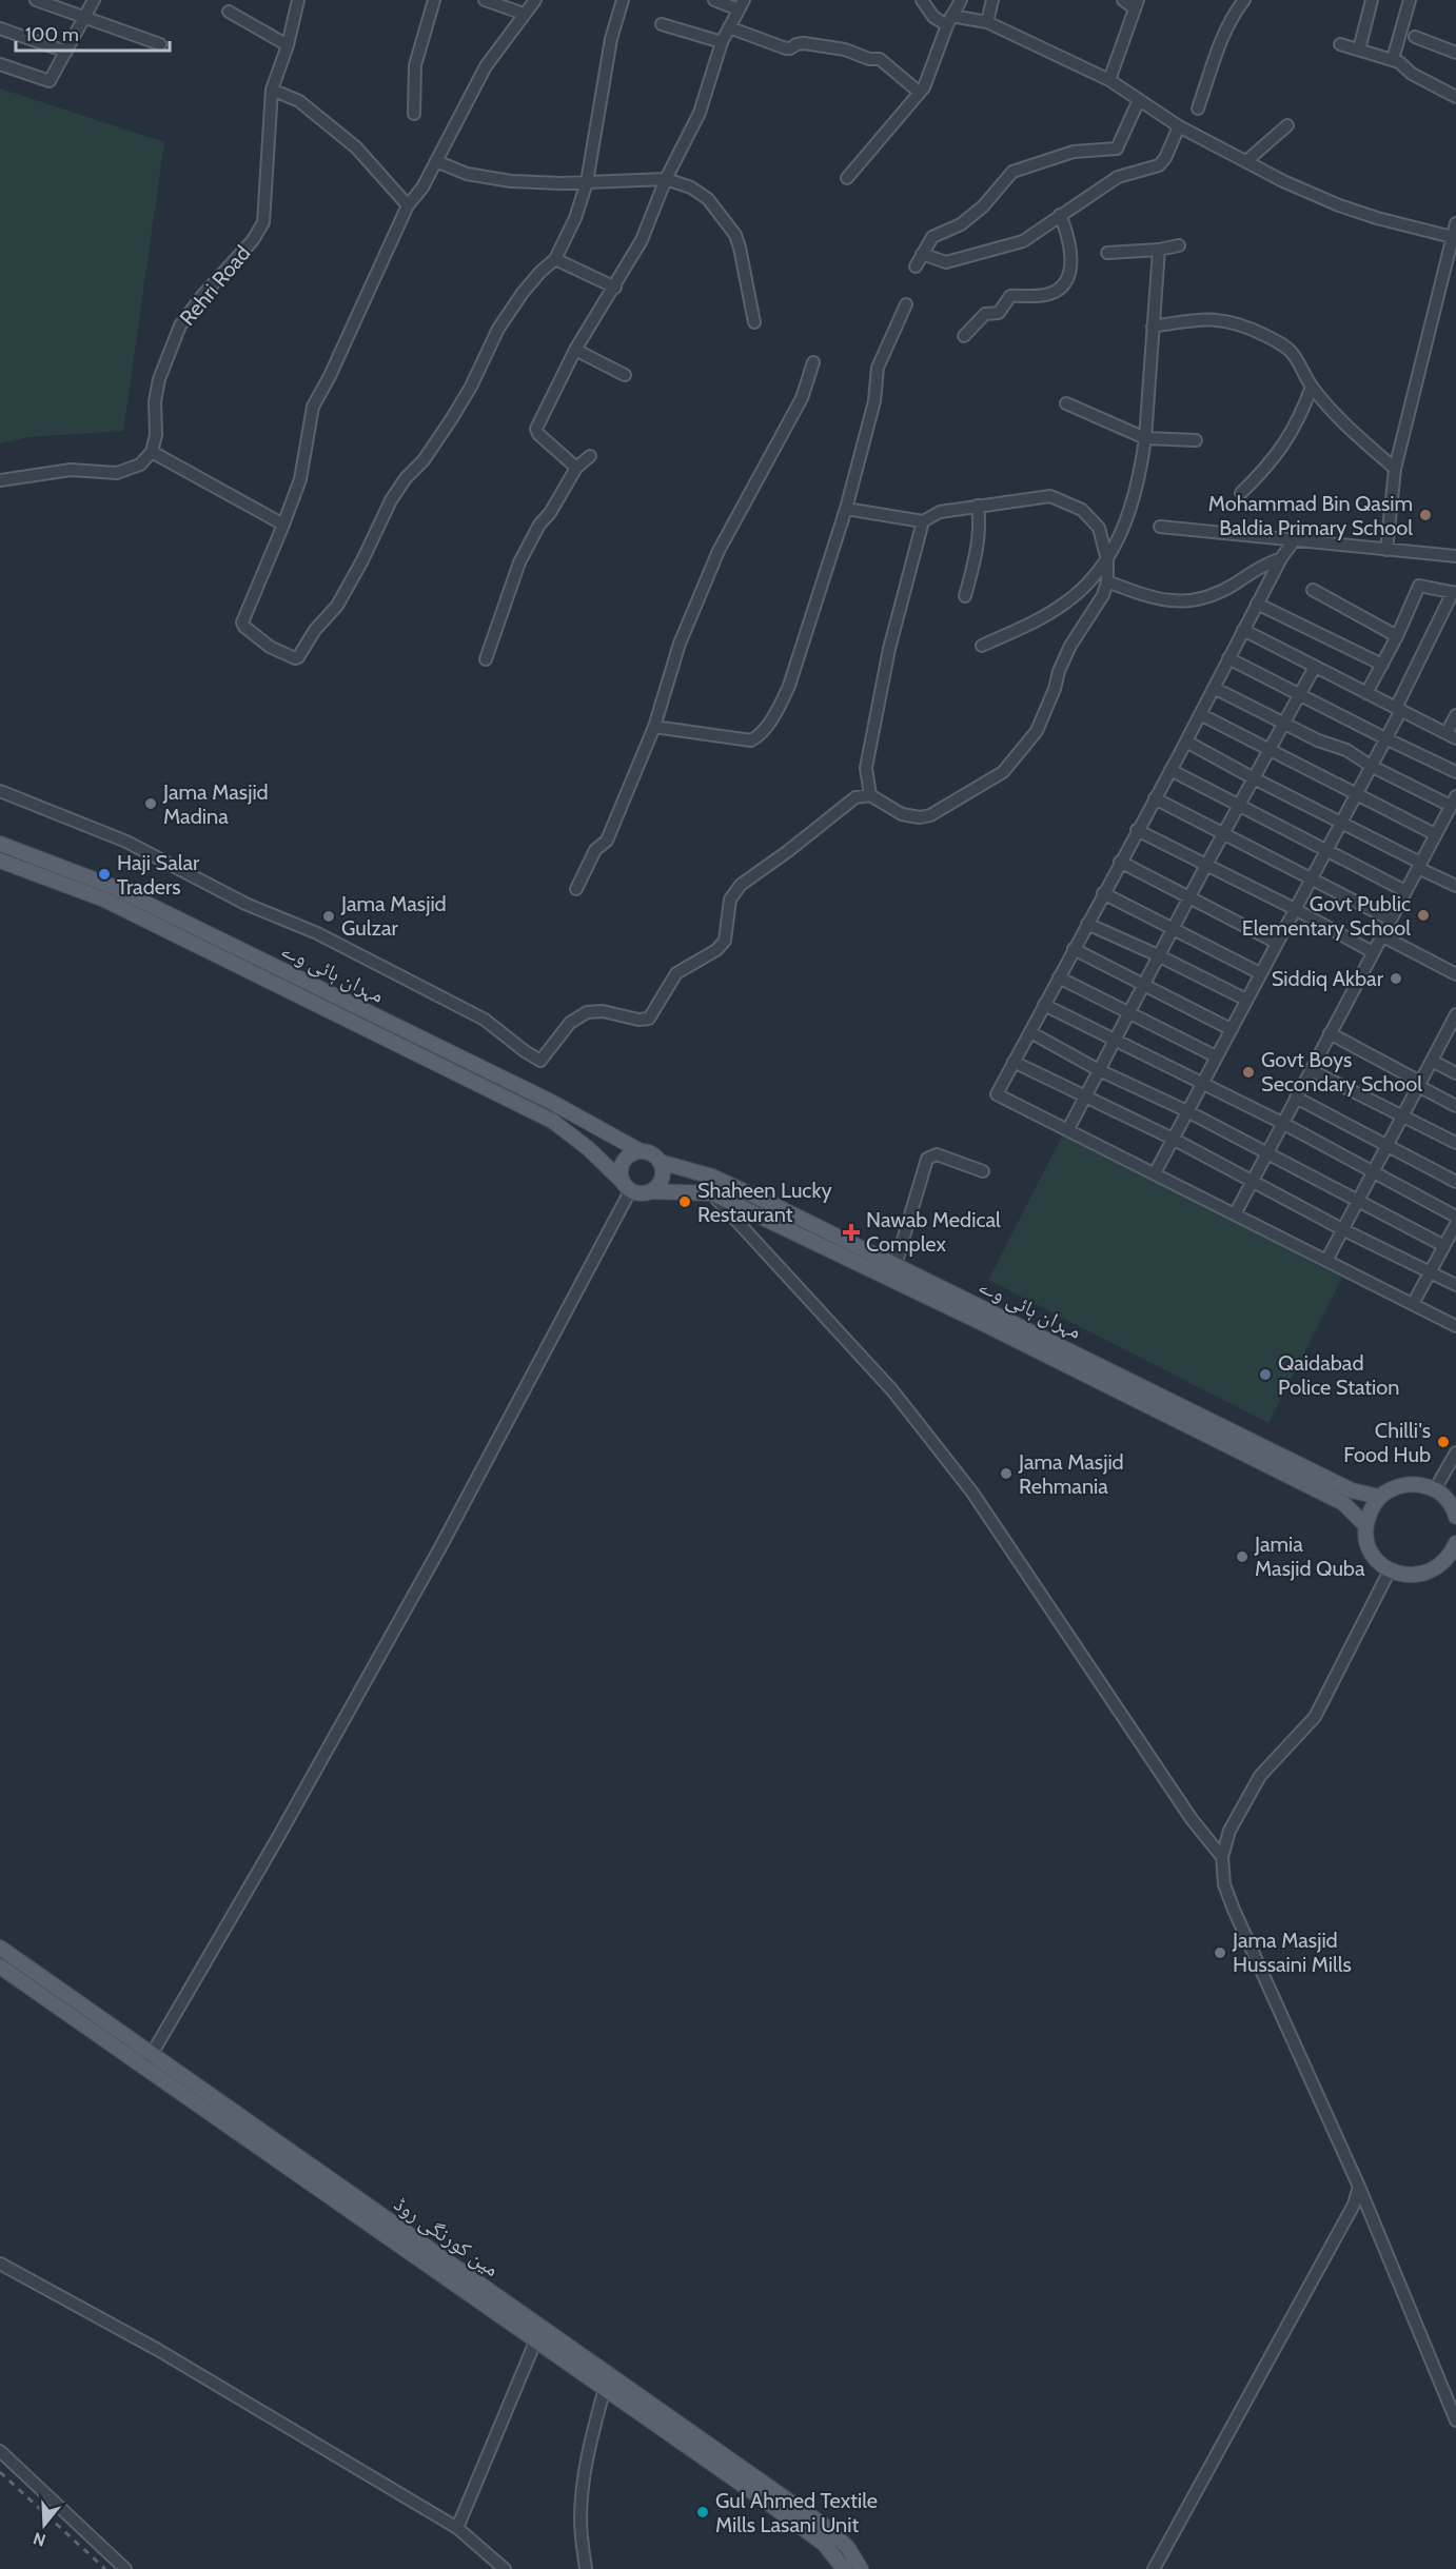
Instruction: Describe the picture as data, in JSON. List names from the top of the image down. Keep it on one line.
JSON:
{"streets":{"main road":["مہران ہائی وے","مین کورنگی روڈ"],"street":["Rehri Road"]},"places":{"other":["Mohammad Bin Qasim Baldia Primary School","Jama Masjid Madina","Haji Salar Traders","Govt Public Elementary School","Jama Masjid Gulzar","Siddiq Akbar","Govt Boys Secondary School","Shaheen Lucky Restaurant","Qaidabad Police Station","Chilli's Food Hub","Jama Masjid Rehmania","Jamia Masjid Quba","Jama Masjid Hussaini Mills","Gul Ahmed Textile Mills Lasani Unit"],"health":["Nawab Medical Complex"]},"scale_bar":"100 m","north":"bottom"}
